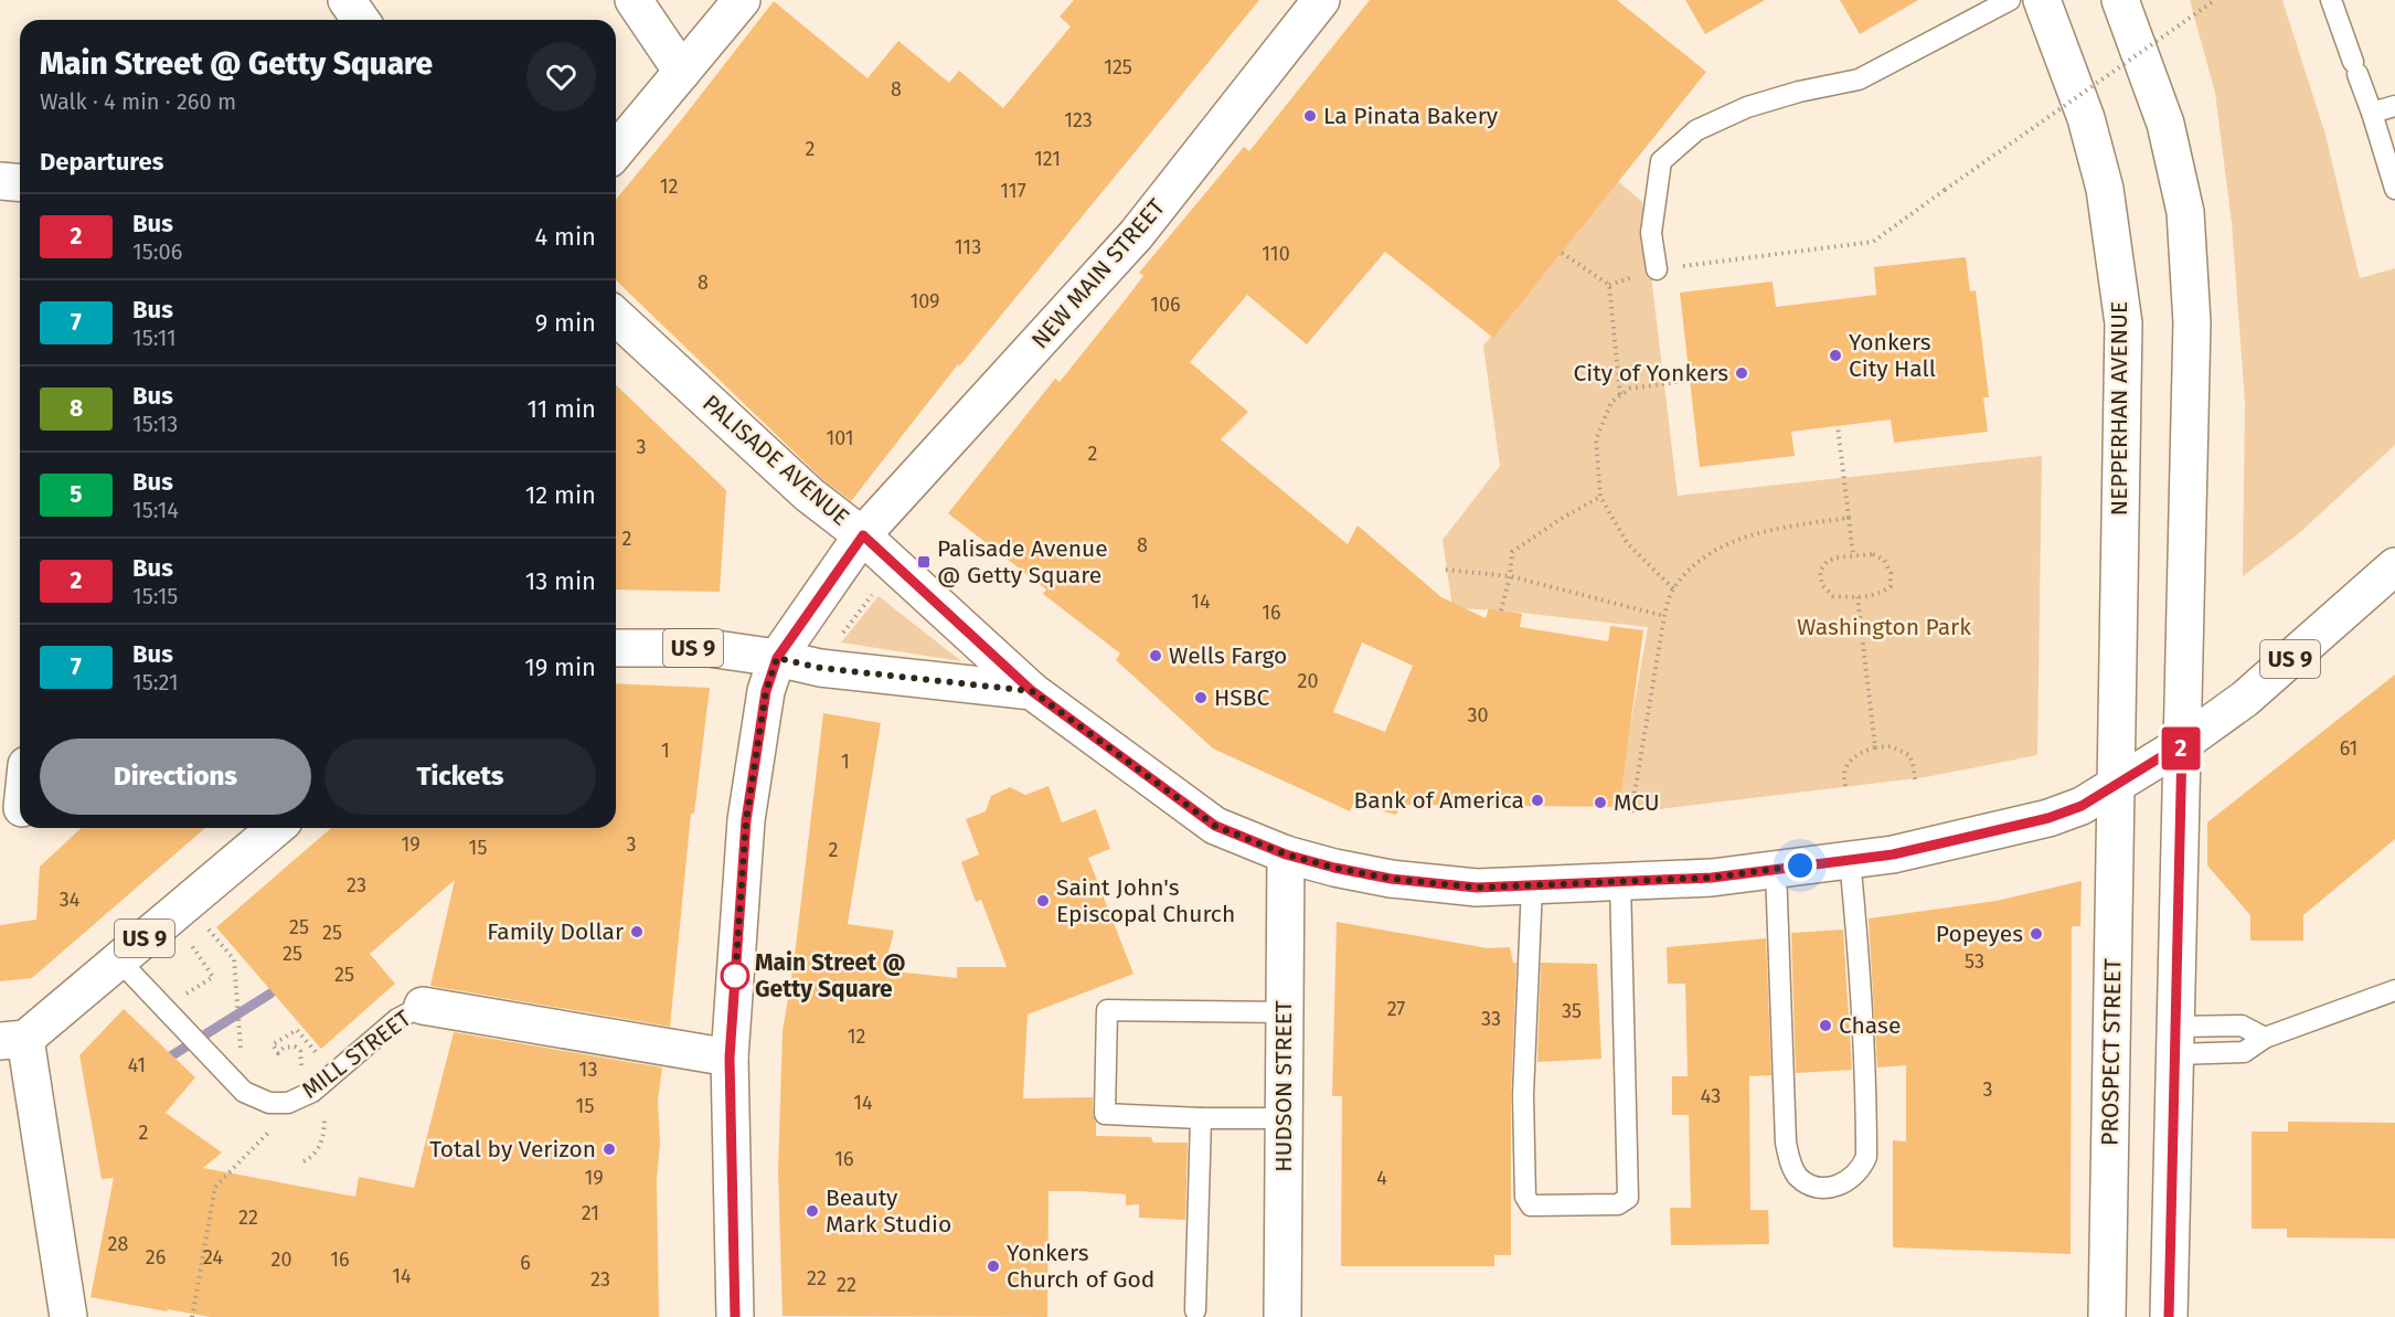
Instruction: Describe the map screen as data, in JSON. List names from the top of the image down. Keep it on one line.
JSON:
{"streets":{"main road":["NEW MAIN STREET","NEPPERHAN AVENUE","PALISADE AVENUE","US 9","PROSPECT STREET","MILL STREET","HUDSON STREET"]},"crossings":[["NEW MAIN STREET","PALISADE AVENUE"],["NEW MAIN STREET","US 9"],["NEW MAIN STREET","MILL STREET"],["NEPPERHAN AVENUE","US 9"],["NEPPERHAN AVENUE","PROSPECT STREET"],["PALISADE AVENUE","US 9"],["US 9","PROSPECT STREET"],["US 9","MILL STREET"],["US 9","HUDSON STREET"]],"parks":["Washington Park"],"places":{"other":["La Pinata Bakery","Yonkers City Hall","City of Yonkers","Wells Fargo","HSBC","Bank of America","MCU","Saint John's Episcopal Church","Family Dollar","Popeyes","Main Street @ Getty Square","Chase","Total by Verizon","Beauty Mark Studio","Yonkers Church of God"],"transit":["Palisade Avenue @ Getty Square"]},"lines":["bus line 2"],"house_numbers":["125","8","123","2","121","12","117","113","110","8","109","106","101","3","2","2","8","14","16","20","30","61","1","1","19","3","15","2","23","34","25","25","25","53","25","27","35","33","12","41","13","3","43","14","15","2","16","19","4","21","22","28","26","24","20","16","6","14","22","23","22"],"page":{"on_map":"2","heading":[["Main Street @ Getty Square","Walk · 4 min · 260 m"],"Departures"],"list":[{"mark":"2","name":"Bus","note":"15:06","value":"4 min"},{"mark":"7","name":"Bus","note":"15:11","value":"9 min"},{"mark":"8","name":"Bus","note":"15:13","value":"11 min"},{"mark":"5","name":"Bus","note":"15:14","value":"12 min"},{"mark":"2","name":"Bus","note":"15:15","value":"13 min"},{"mark":"7","name":"Bus","note":"15:21","value":"19 min"}],"buttons":["Directions","Tickets"]}}
